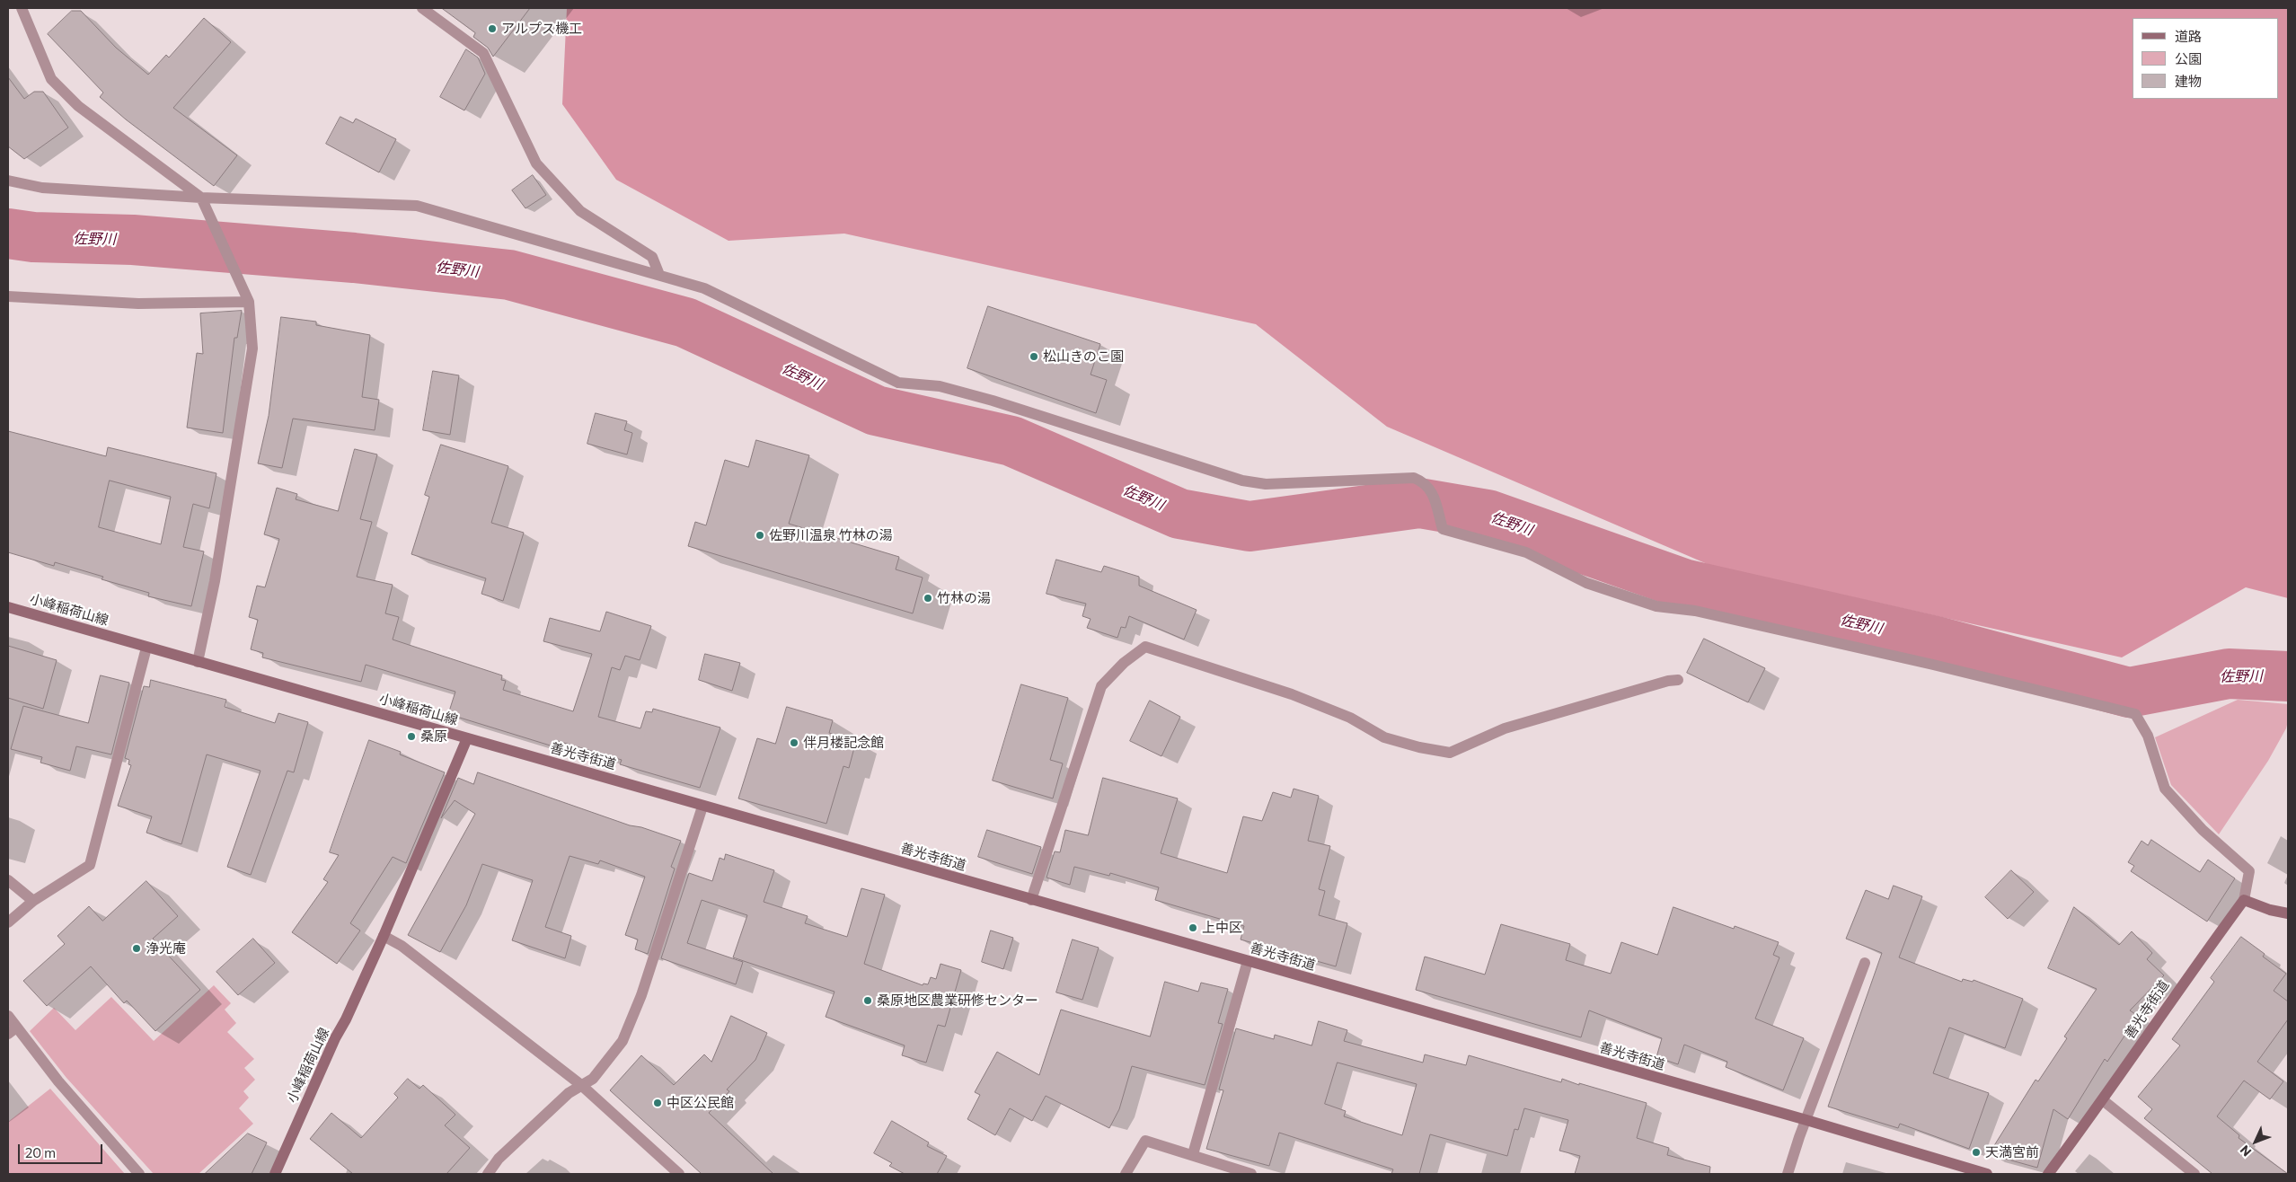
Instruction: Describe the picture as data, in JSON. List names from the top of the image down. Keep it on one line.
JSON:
{"streets":{"street":["小峰稲荷山線","善光寺街道"]},"crossings":[["小峰稲荷山線","善光寺街道"]],"water":["佐野川"],"places":["アルプス機工","松山きのこ園","佐野川温泉 竹林の湯","竹林の湯","桑原","伴月楼記念館","上中区","浄光庵","桑原地区農業研修センター","中区公民館","天満宮前"],"legend":["道路","公園","建物"],"scale_bar":"20 m","north":"bottom left"}
